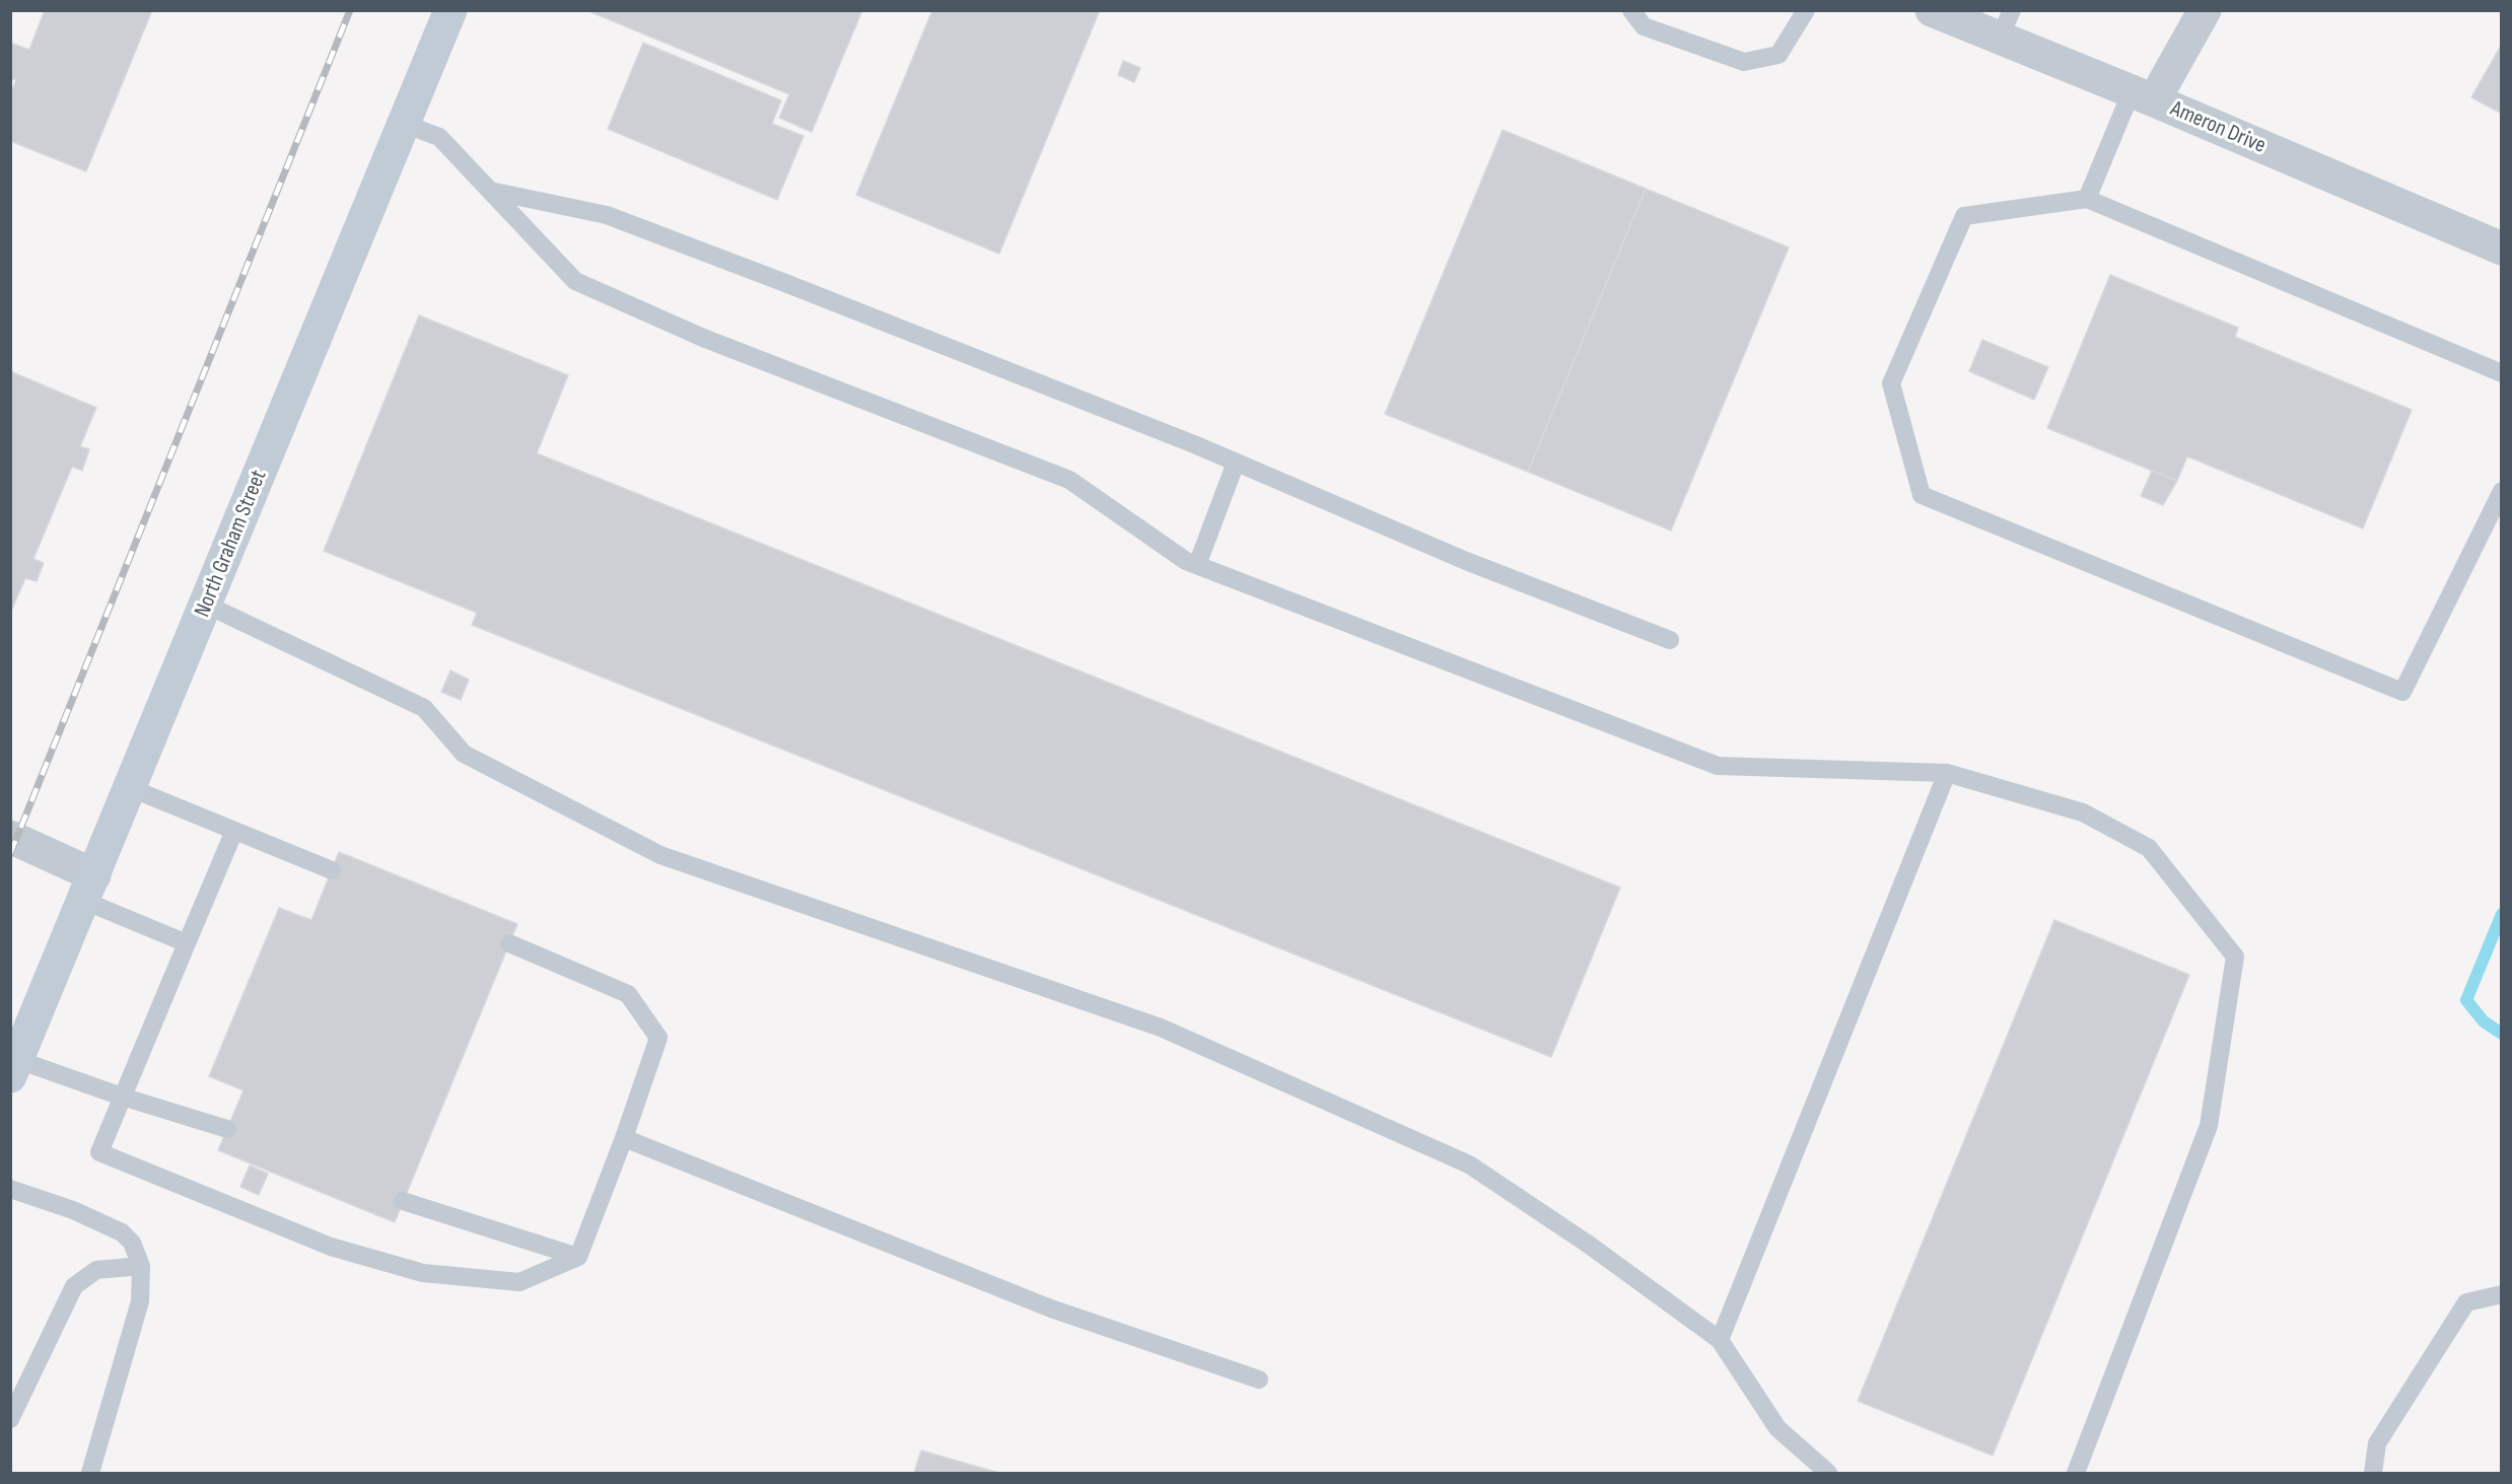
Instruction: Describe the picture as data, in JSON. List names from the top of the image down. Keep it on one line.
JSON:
{"streets":{"main road":["North Graham Street"],"street":["Ameron Drive"]}}
